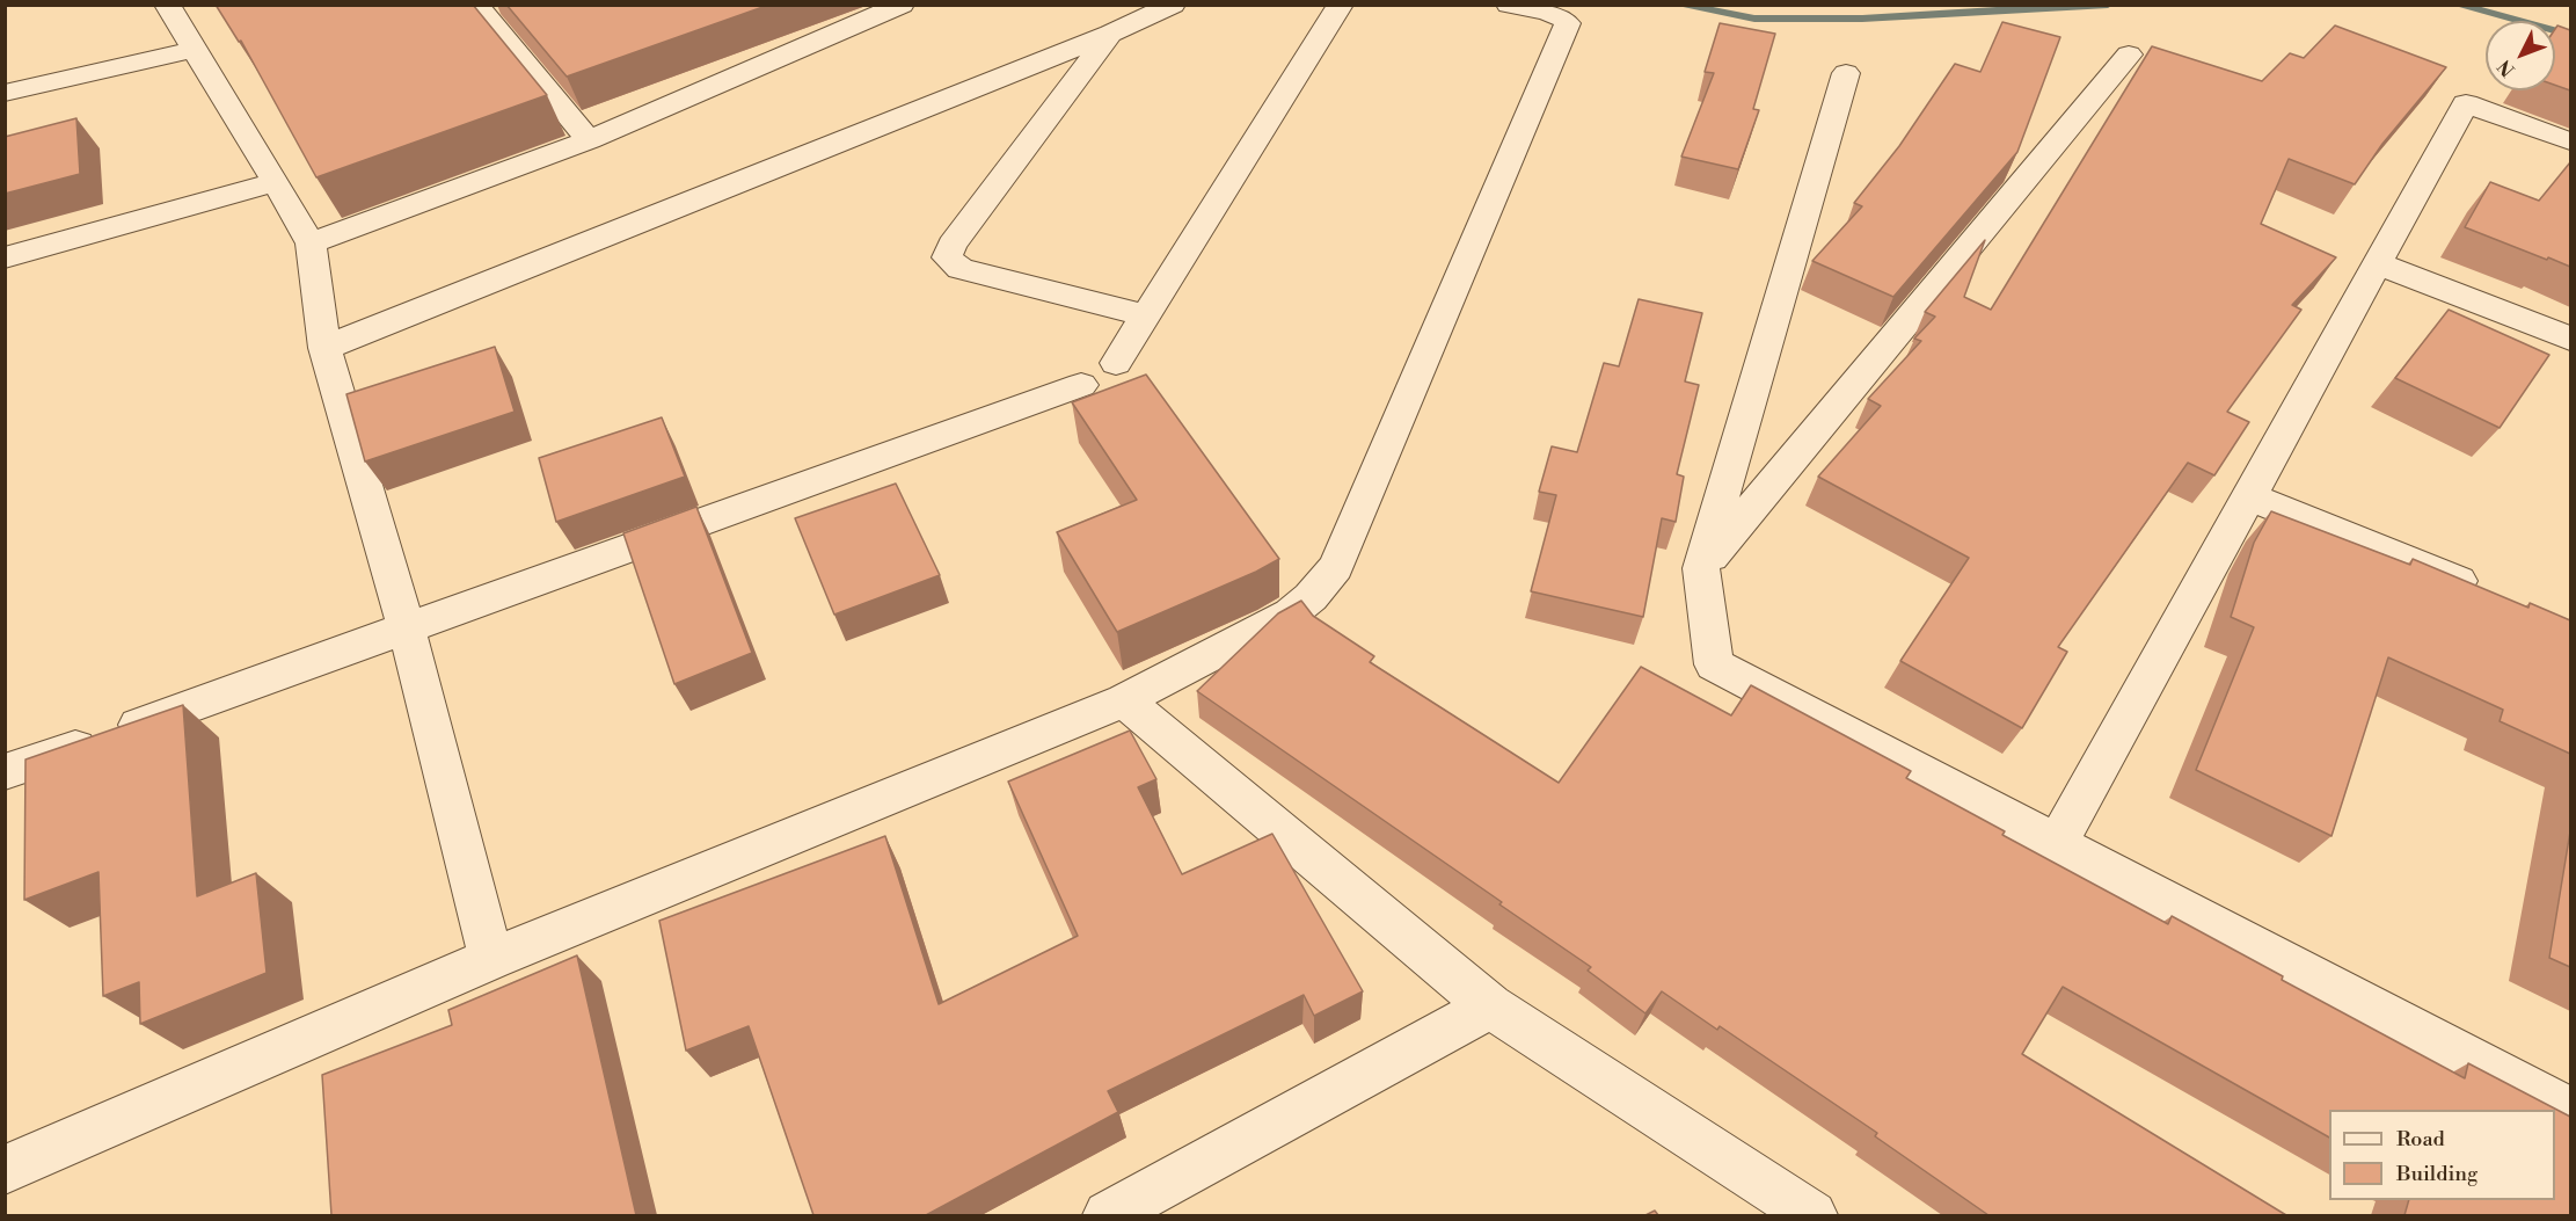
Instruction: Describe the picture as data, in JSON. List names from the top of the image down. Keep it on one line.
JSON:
{"legend":["Road","Building"],"north":"bottom left"}
